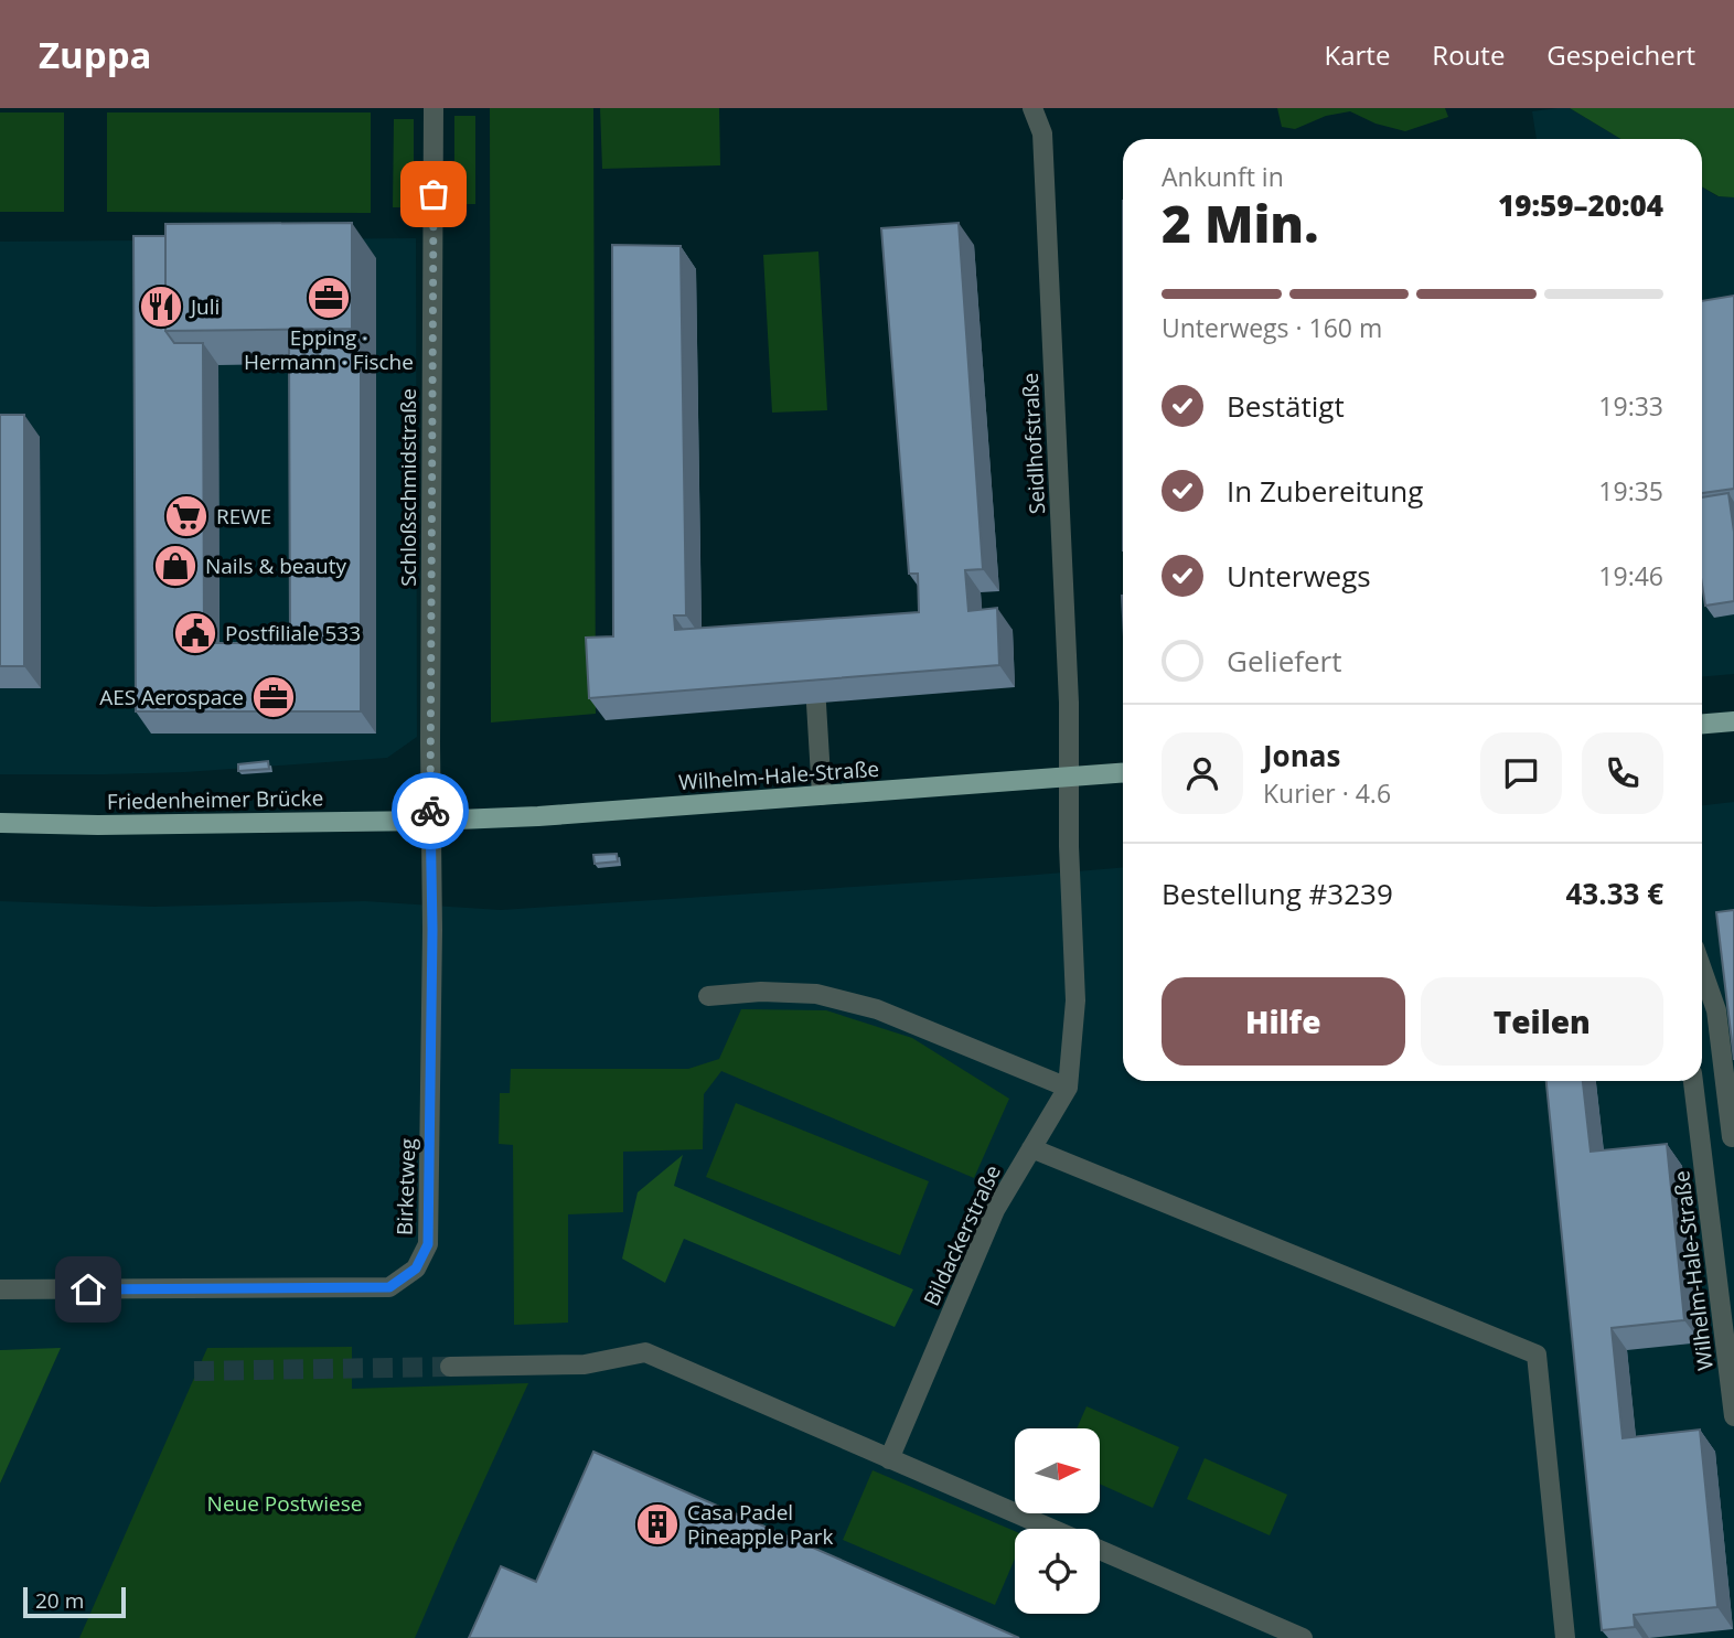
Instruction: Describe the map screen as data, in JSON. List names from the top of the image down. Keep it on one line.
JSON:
{"streets":{"main road":["Wilhelm-Hale-Straße","Friedenheimer Brücke"],"street":["Seidlhofstraße","Schloßschmidstraße","Birketweg","Bildackerstraße"]},"crossings":[["Seidlhofstraße","Wilhelm-Hale-Straße"],["Seidlhofstraße","Bildackerstraße"],["Schloßschmidstraße","Wilhelm-Hale-Straße"],["Schloßschmidstraße","Friedenheimer Brücke"],["Schloßschmidstraße","Birketweg"],["Wilhelm-Hale-Straße","Friedenheimer Brücke"],["Wilhelm-Hale-Straße","Birketweg"],["Wilhelm-Hale-Straße","Bildackerstraße"],["Friedenheimer Brücke","Birketweg"]],"parks":["Neue Postwiese"],"places":{"office":["Epping · Hermann · Fische","AES Aerospace"],"restaurant":["Juli"],"supermarket":["REWE"],"shop":["Nails & beauty"],"public building":["Postfiliale 533"],"building":["Casa Padel Pineapple Park"]},"scale_bar":"20 m","north":"right","page":{"header":"Zuppa","nav":["Karte","Route","Gespeichert"],"heading":["2 Min.","Ankunft in","19:59–20:04"],"panel":["Jonas","Kurier · 4.6","Bestellung #3239","43.33 €"],"bar":"Unterwegs · 160 m","list":[["Bestätigt","19:33"],["In Zubereitung","19:35"],["Unterwegs","19:46"],"Geliefert"],"buttons":["Hilfe","Teilen"],"scale":"20 m"}}
